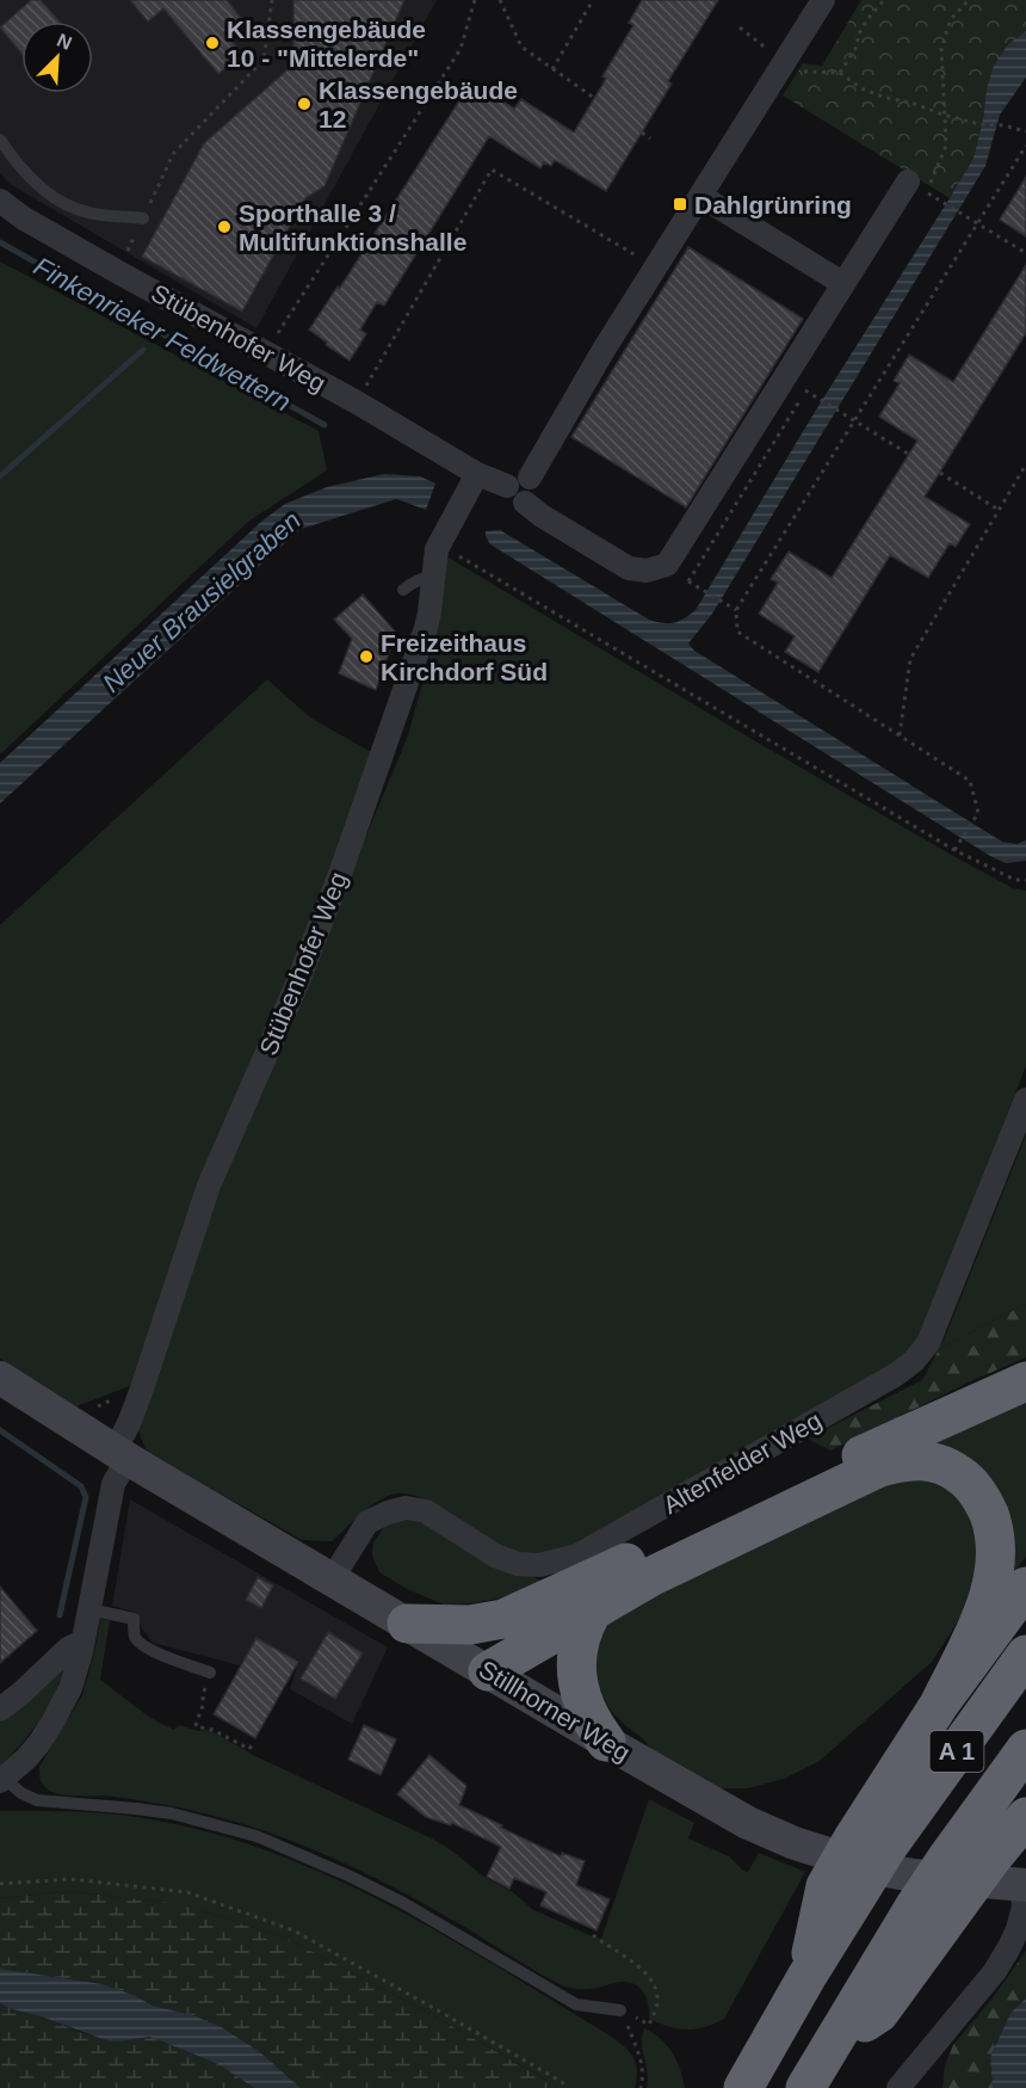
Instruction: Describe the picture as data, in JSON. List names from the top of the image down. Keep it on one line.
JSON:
{"streets":{"highway":["A 1"],"main road":["Stillhorner Weg"],"street":["Stübenhofer Weg","Altenfelder Weg"]},"crossings":[["Stübenhofer Weg","Stillhorner Weg"],["Altenfelder Weg","Stillhorner Weg"]],"water":["Finkenrieker Feldwettern","Neuer Brausielgraben"],"places":{"other":["Klassengebäude 10 - \"Mittelerde\"","Klassengebäude 12","Sporthalle 3 / Multifunktionshalle","Freizeithaus Kirchdorf Süd"],"transit":["Dahlgrünring"]},"north":"top right"}
